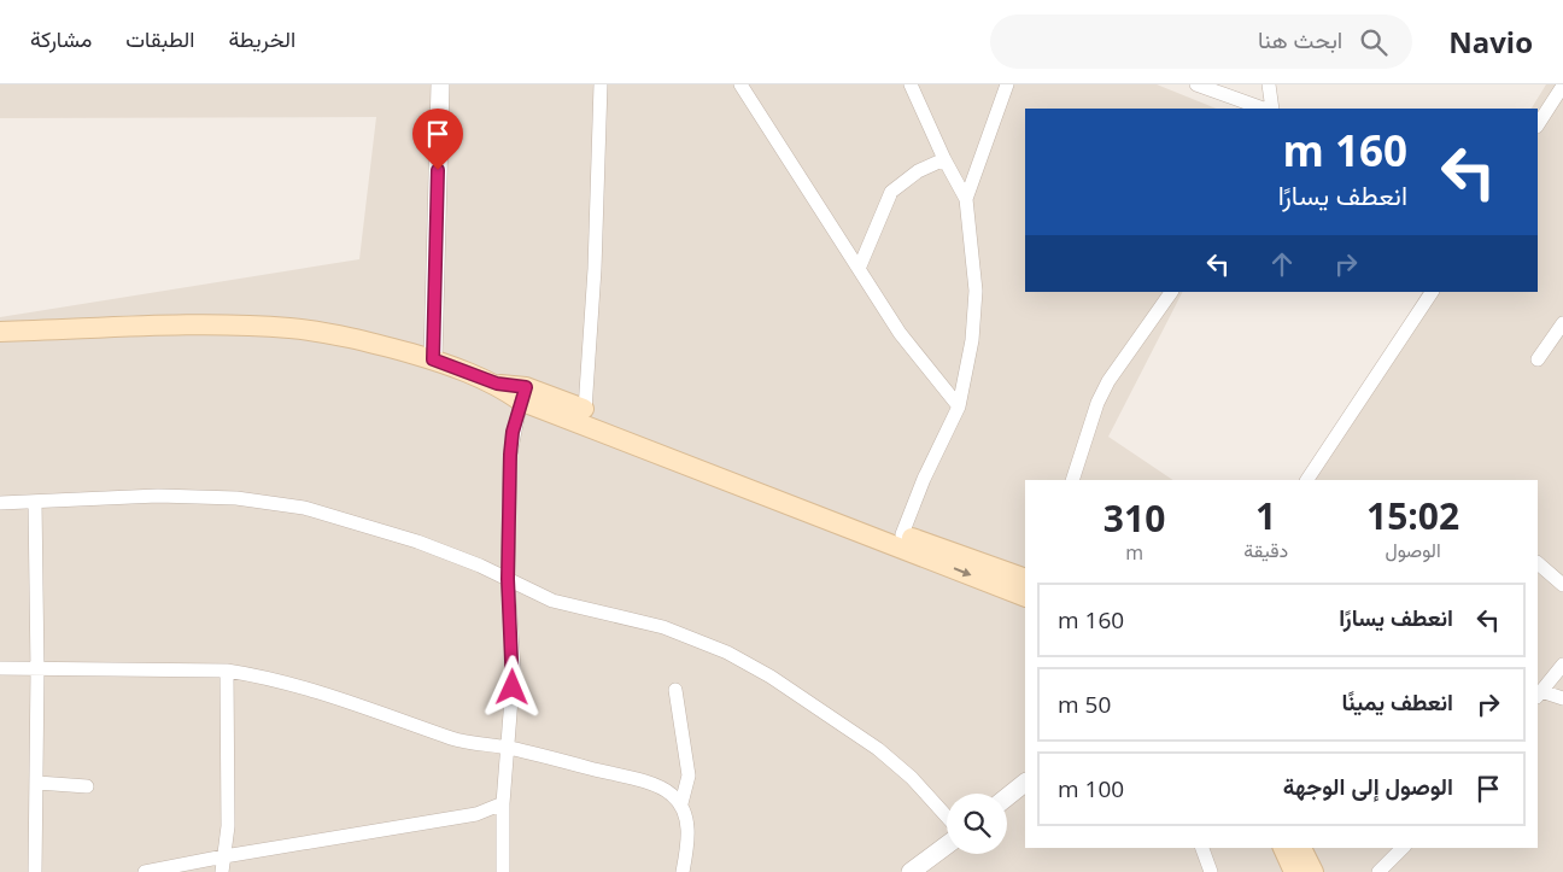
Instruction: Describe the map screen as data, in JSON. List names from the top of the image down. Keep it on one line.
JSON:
{"page":{"header":"Navio","search":"ابحث هنا","nav":["الخريطة","الطبقات","مشاركة"],"turn":["160 m","انعطف يسارًا"],"eta":["15:02","الوصول","1","دقيقة","310","m"],"list":[{"name":"انعطف يسارًا","value":"160 m"},{"name":"انعطف يمينًا","value":"50 m"},{"name":"الوصول إلى الوجهة","value":"100 m"}]}}
